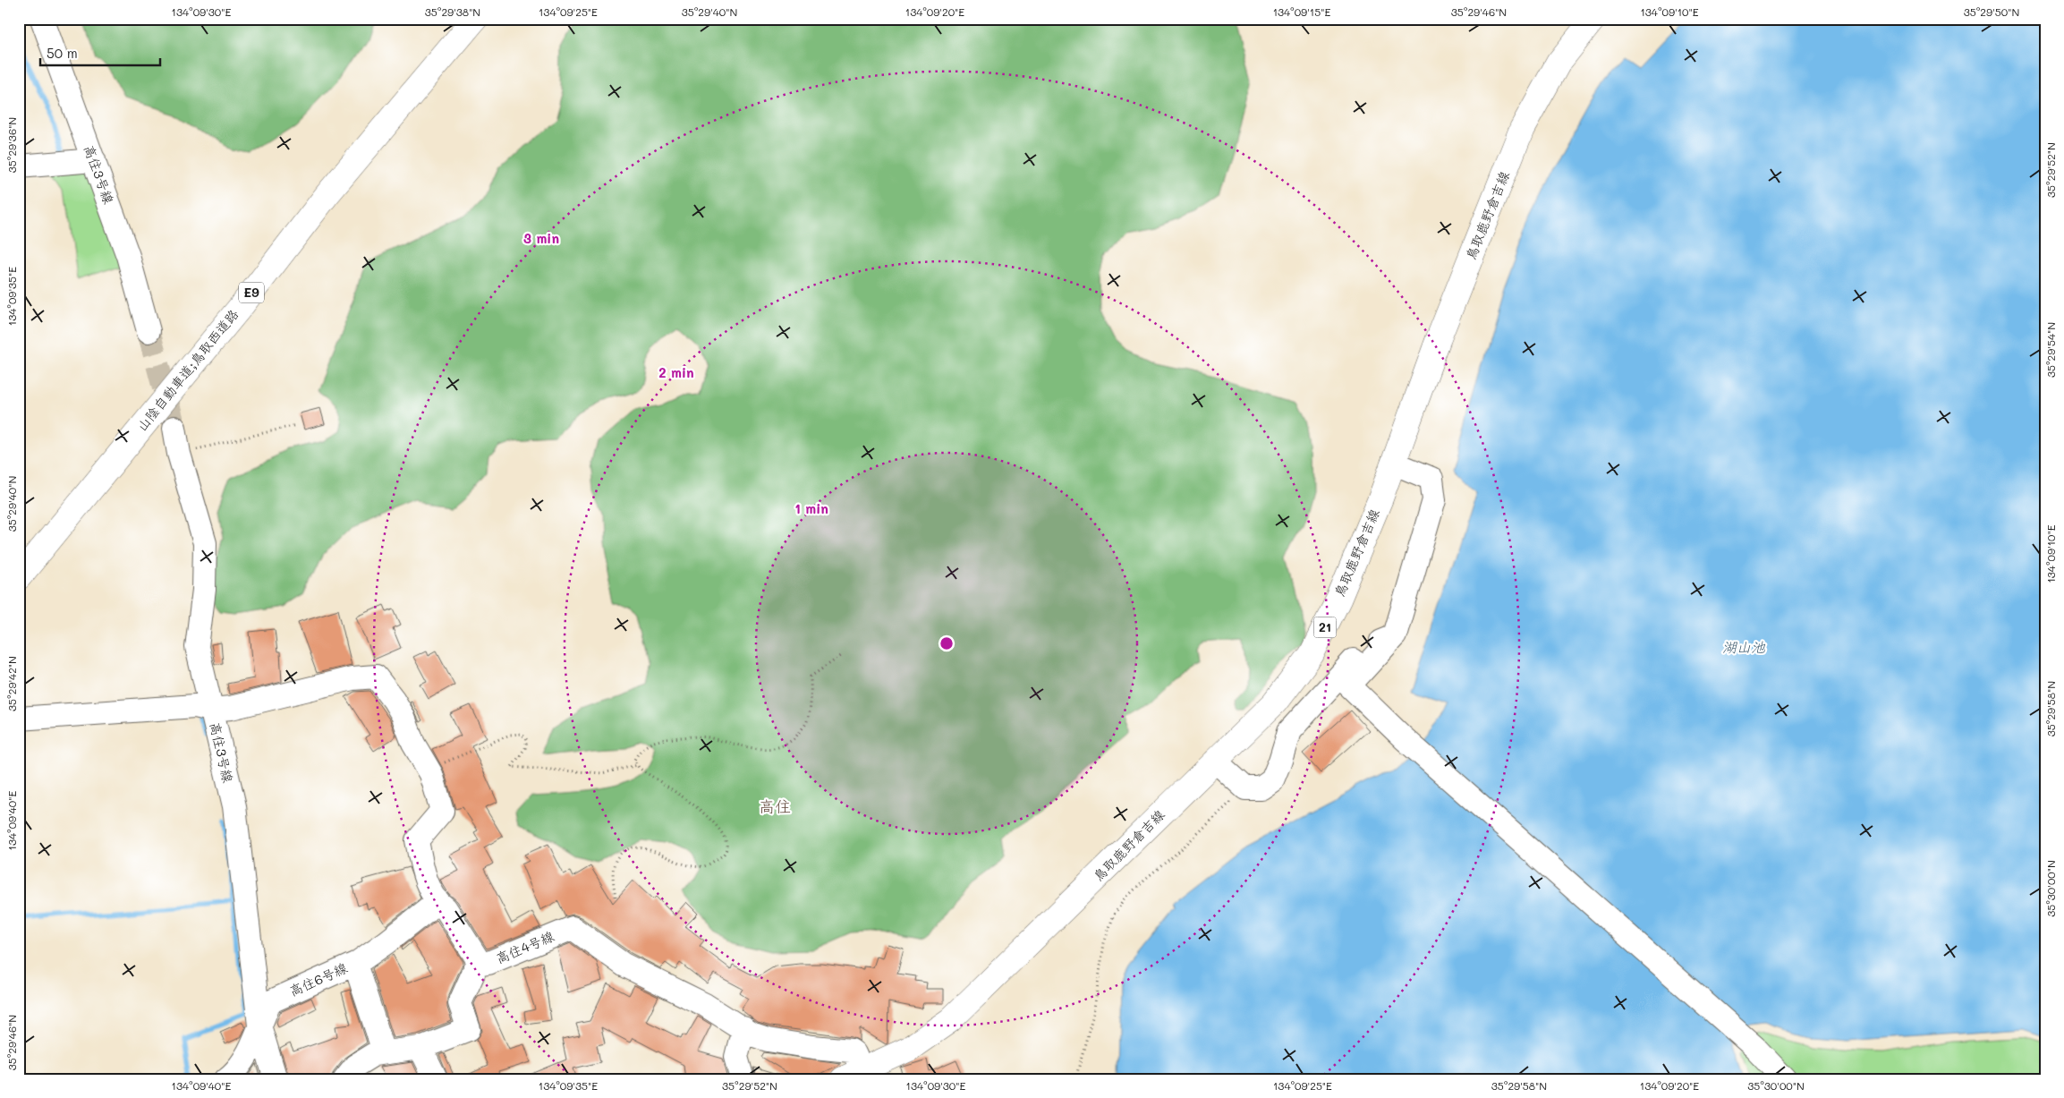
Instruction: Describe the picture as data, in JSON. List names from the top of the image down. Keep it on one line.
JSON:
{"streets":{"main road":["鳥取鹿野倉吉線","E9","山陰自動車道;鳥取西道路","21"],"street":["高住3号線","高住4号線","高住6号線"]},"crossings":[["高住3号線","高住4号線"],["高住3号線","高住6号線"],["鳥取鹿野倉吉線","高住4号線"],["高住4号線","高住6号線"]],"districts":["高住"],"water":["湖山池"],"scale_bar":"50 m","coordinates":["134°09'30\"E","35°29'38\"N","134°09'25\"E","35°29'40\"N","134°09'20\"E","134°09'15\"E","35°29'46\"N","134°09'10\"E","35°29'50\"N","35°29'36\"N","35°29'52\"N","134°09'35\"E","35°29'54\"N","35°29'42\"N","35°29'58\"N","134°09'40\"E","35°30'00\"N"],"rings":["3 min","2 min","1 min"]}
